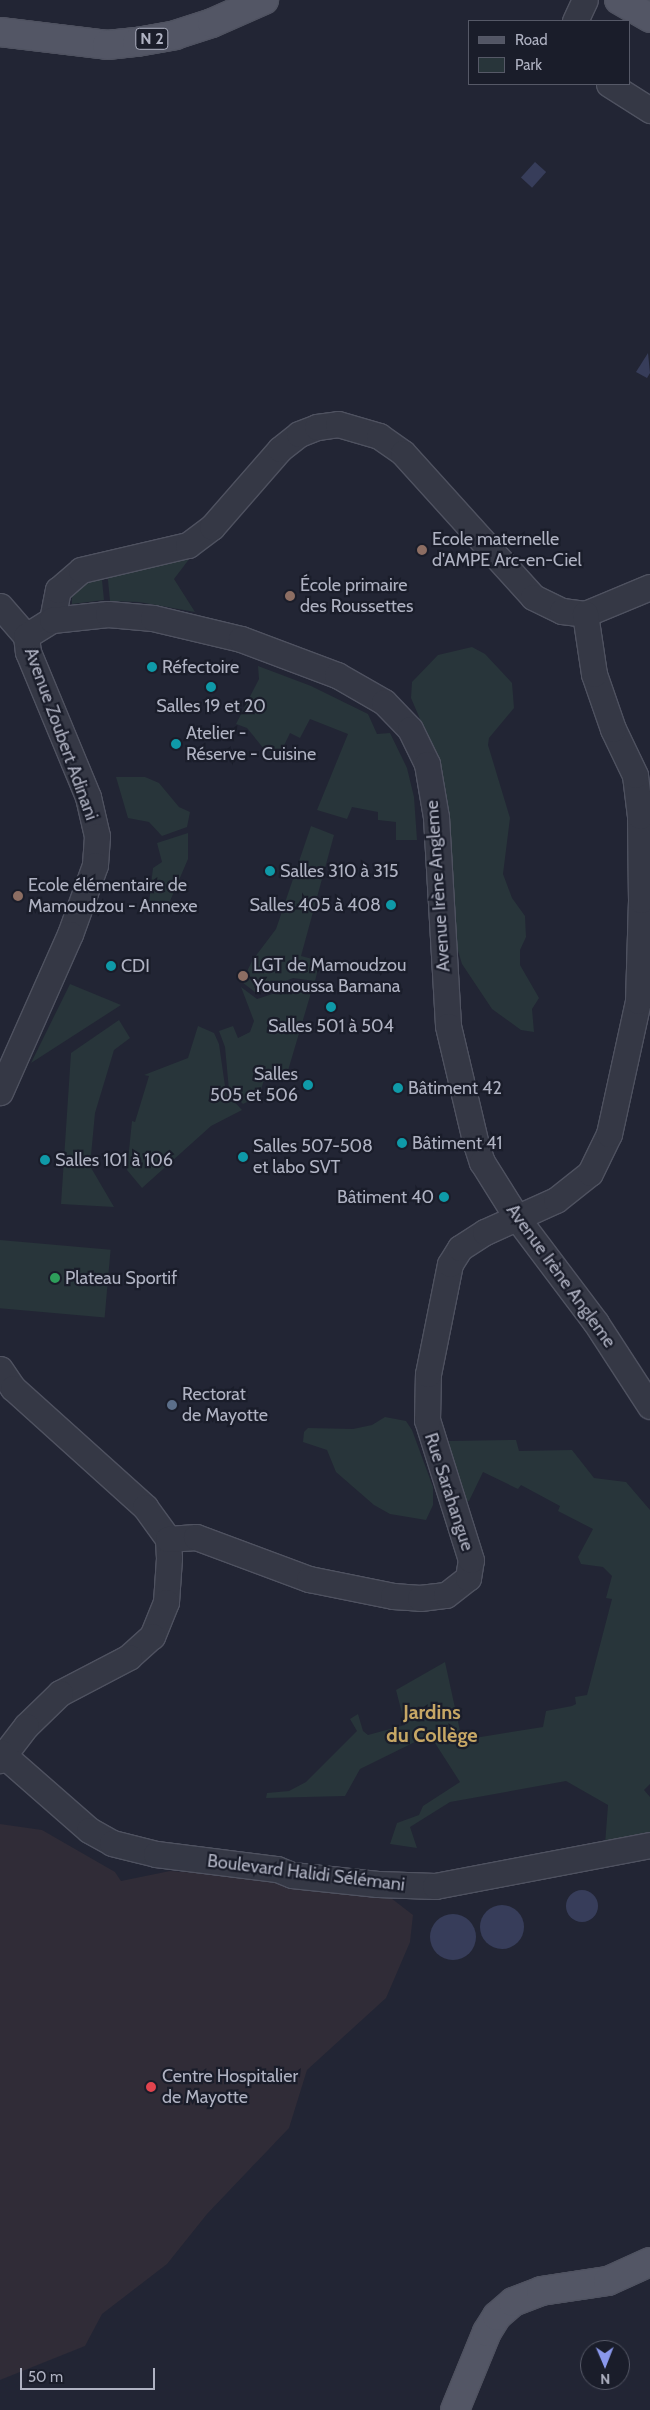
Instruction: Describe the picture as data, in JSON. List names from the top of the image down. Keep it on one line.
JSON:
{"streets":{"main road":["N 2"],"street":["Avenue Zoubert Adinani","Avenue Irène Angleme","Rue Sarahangue","Boulevard Halidi Sélémani"]},"crossings":[["Avenue Zoubert Adinani","Avenue Irène Angleme"],["Avenue Irène Angleme","Rue Sarahangue"]],"districts":["Jardins du Collège"],"places":["Ecole maternelle d'AMPE Arc-en-Ciel","École primaire des Roussettes","Réfectoire","Salles 19 et 20","Atelier - Réserve - Cuisine","Salles 310 à 315","Ecole élémentaire de Mamoudzou - Annexe","Salles 405 à 408","CDI","LGT de Mamoudzou Younoussa Bamana","Salles 501 à 504","Salles 505 et 506","Bâtiment 42","Bâtiment 41","Salles 507-508 et labo SVT","Salles 101 à 106","Bâtiment 40","Plateau Sportif","Rectorat de Mayotte","Centre Hospitalier de Mayotte"],"legend":["Road","Park"],"scale_bar":"50 m","north":"bottom"}
